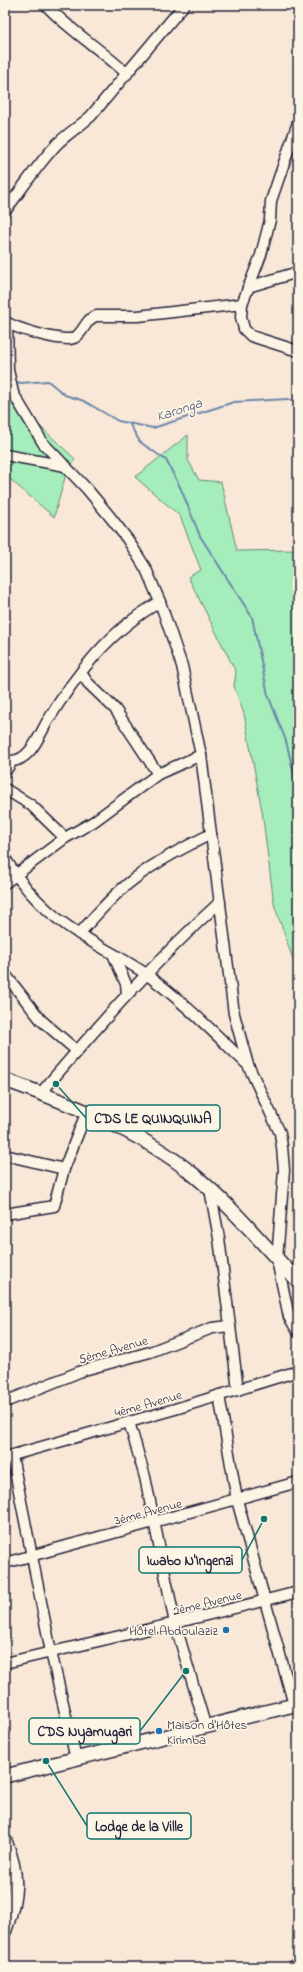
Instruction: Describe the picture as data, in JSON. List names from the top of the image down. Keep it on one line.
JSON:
{"streets":{"street":["5ème Avenue","4ème Avenue","3ème Avenue","2ème Avenue"]},"water":["Karonga"],"places":["CDS LE QUINQUINA","Iwabo N'Ingenzi","Hôtel Abdoulaziz","CDS Nyamugari","Maison d'Hôtes Kirimba","Lodge de la Ville"]}
